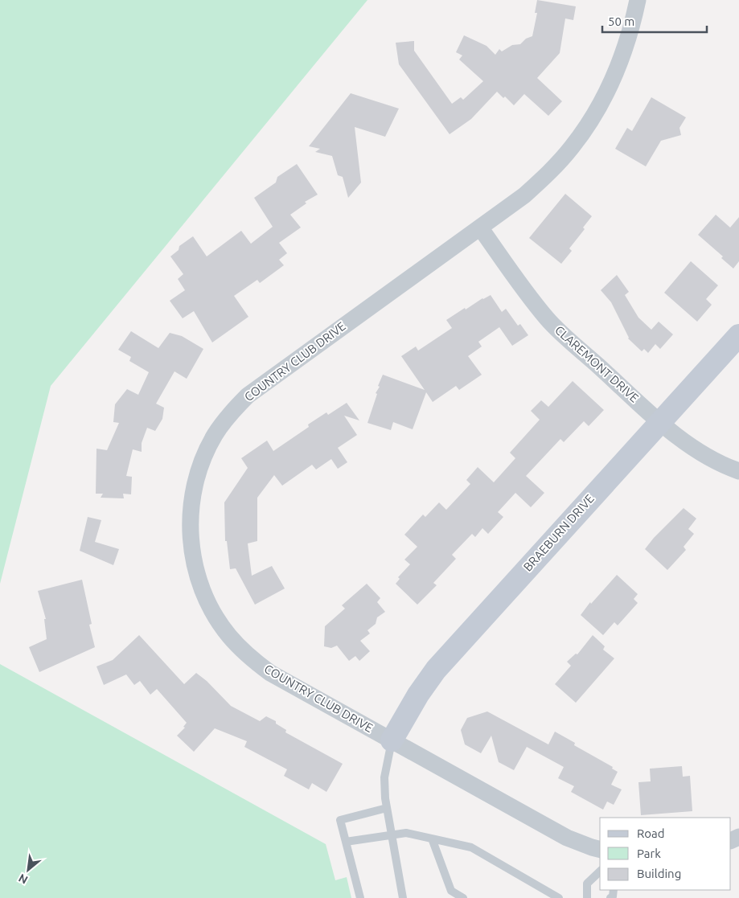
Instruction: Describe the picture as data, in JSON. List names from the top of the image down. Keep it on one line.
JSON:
{"streets":{"street":["COUNTRY CLUB DRIVE","CLAREMONT DRIVE","BRAEBURN DRIVE"]},"crossings":[["COUNTRY CLUB DRIVE","CLAREMONT DRIVE"],["COUNTRY CLUB DRIVE","BRAEBURN DRIVE"],["CLAREMONT DRIVE","BRAEBURN DRIVE"]],"legend":["Road","Park","Building"],"scale_bar":"50 m","north":"bottom left"}
